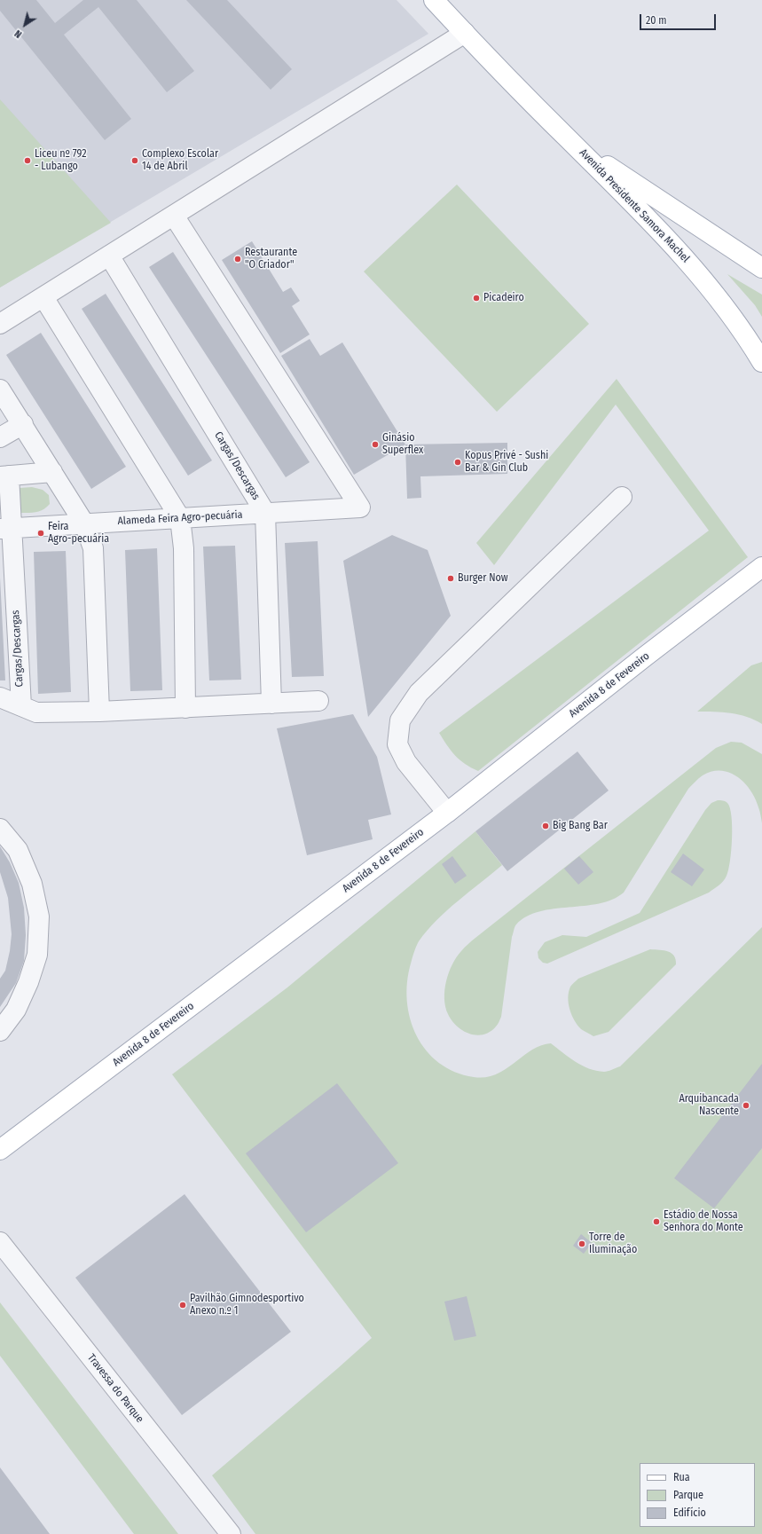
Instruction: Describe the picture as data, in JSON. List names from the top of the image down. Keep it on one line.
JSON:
{"streets":{"main road":["Avenida Presidente Samora Machel","Avenida 8 de Fevereiro"],"street":["Cargas/Descargas","Alameda Feira Agro-pecuária","Travessa do Parque"]},"crossings":[["Cargas/Descargas","Alameda Feira Agro-pecuária"]],"places":["Liceu nº 792 - Lubango","Complexo Escolar 14 de Abril","Restaurante \"O Criador\"","Picadeiro","Ginásio Superflex","Kopus Privé - Sushi Bar & Gin Club","Feira Agro-pecuária","Burger Now","Big Bang Bar","Arquibancada Nascente","Estádio de Nossa Senhora do Monte","Torre de Iluminação","Pavilhão Gimnodesportivo Anexo n.º 1"],"legend":["Rua","Parque","Edifício"],"scale_bar":"20 m","north":"bottom left"}
